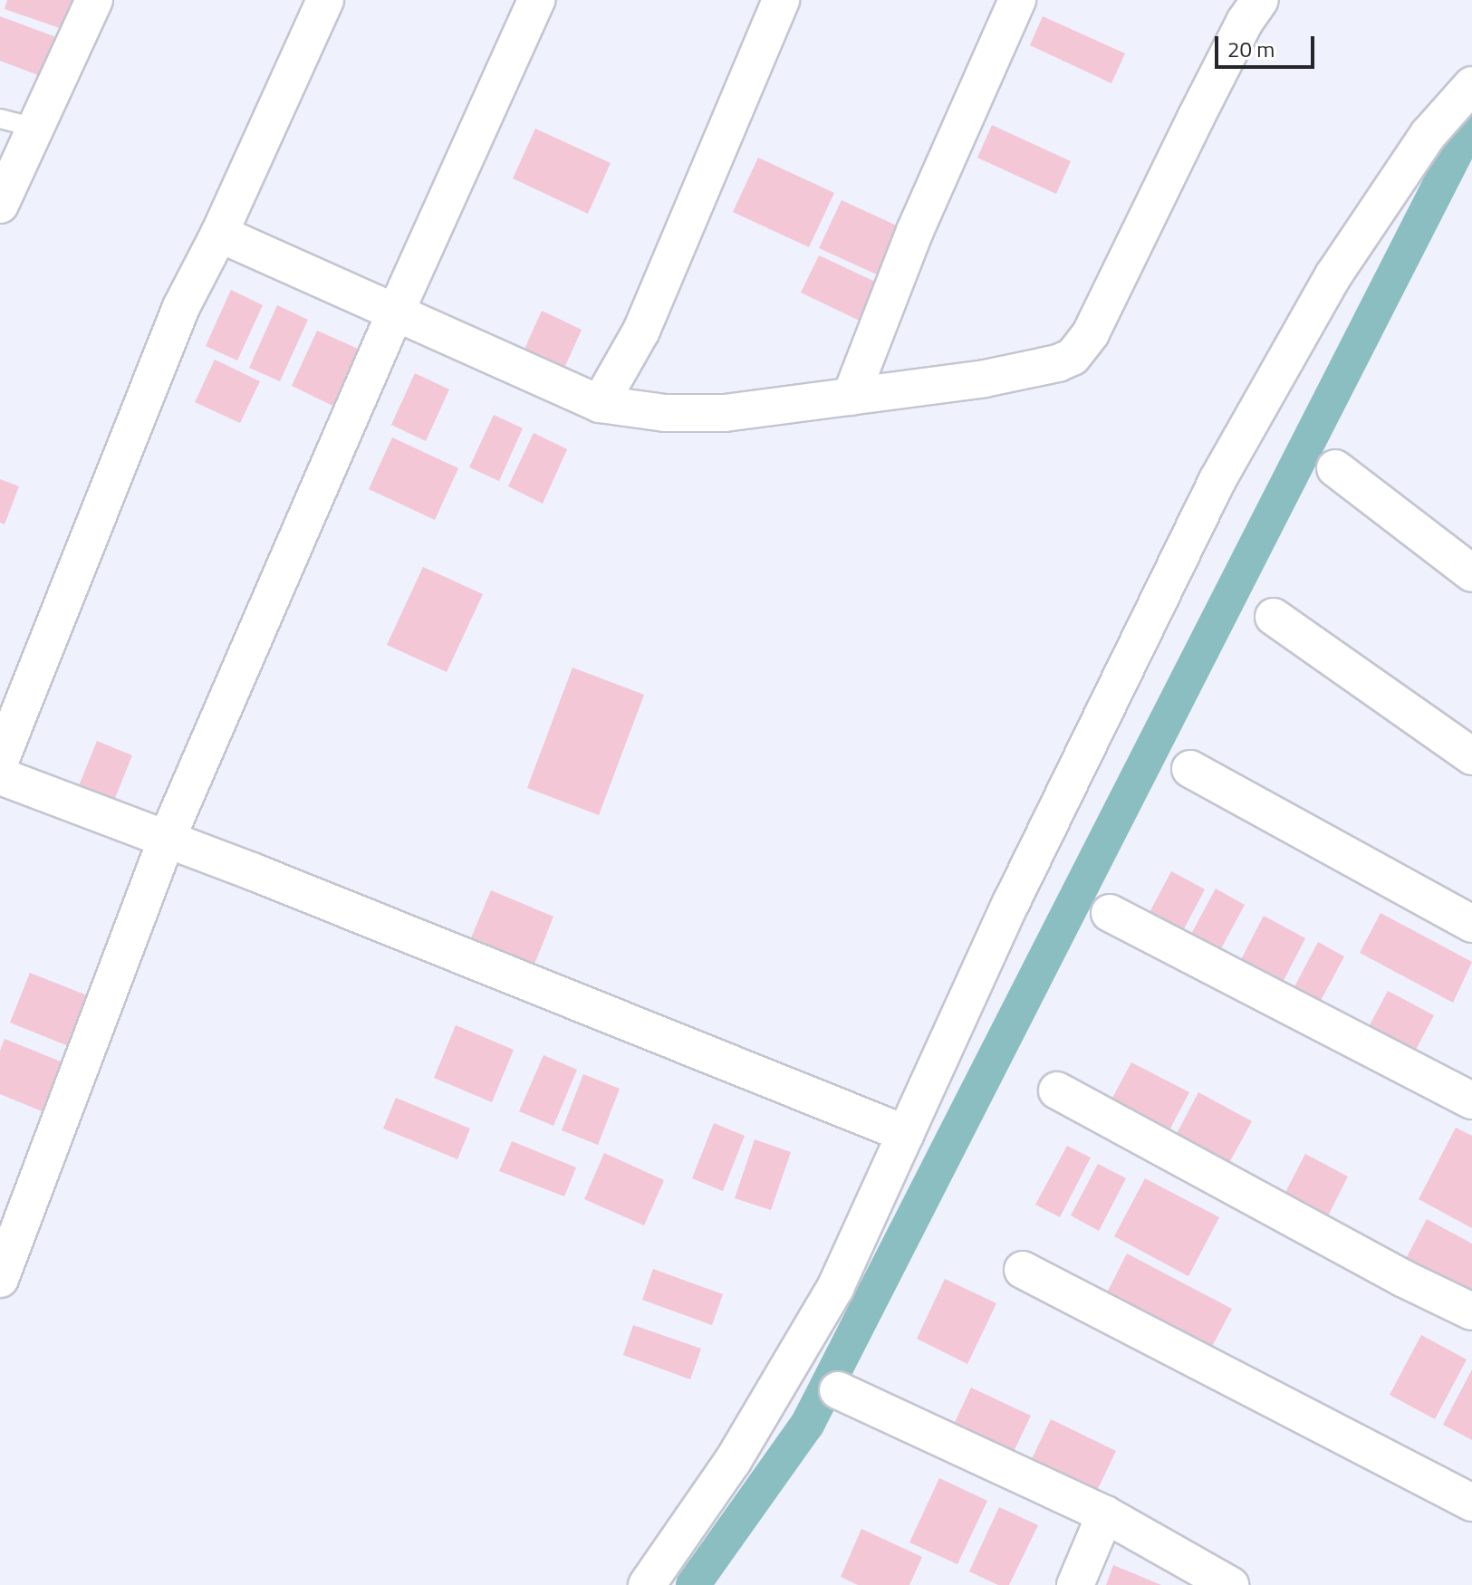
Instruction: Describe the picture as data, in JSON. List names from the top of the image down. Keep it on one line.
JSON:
{"scale_bar":"20 m"}
